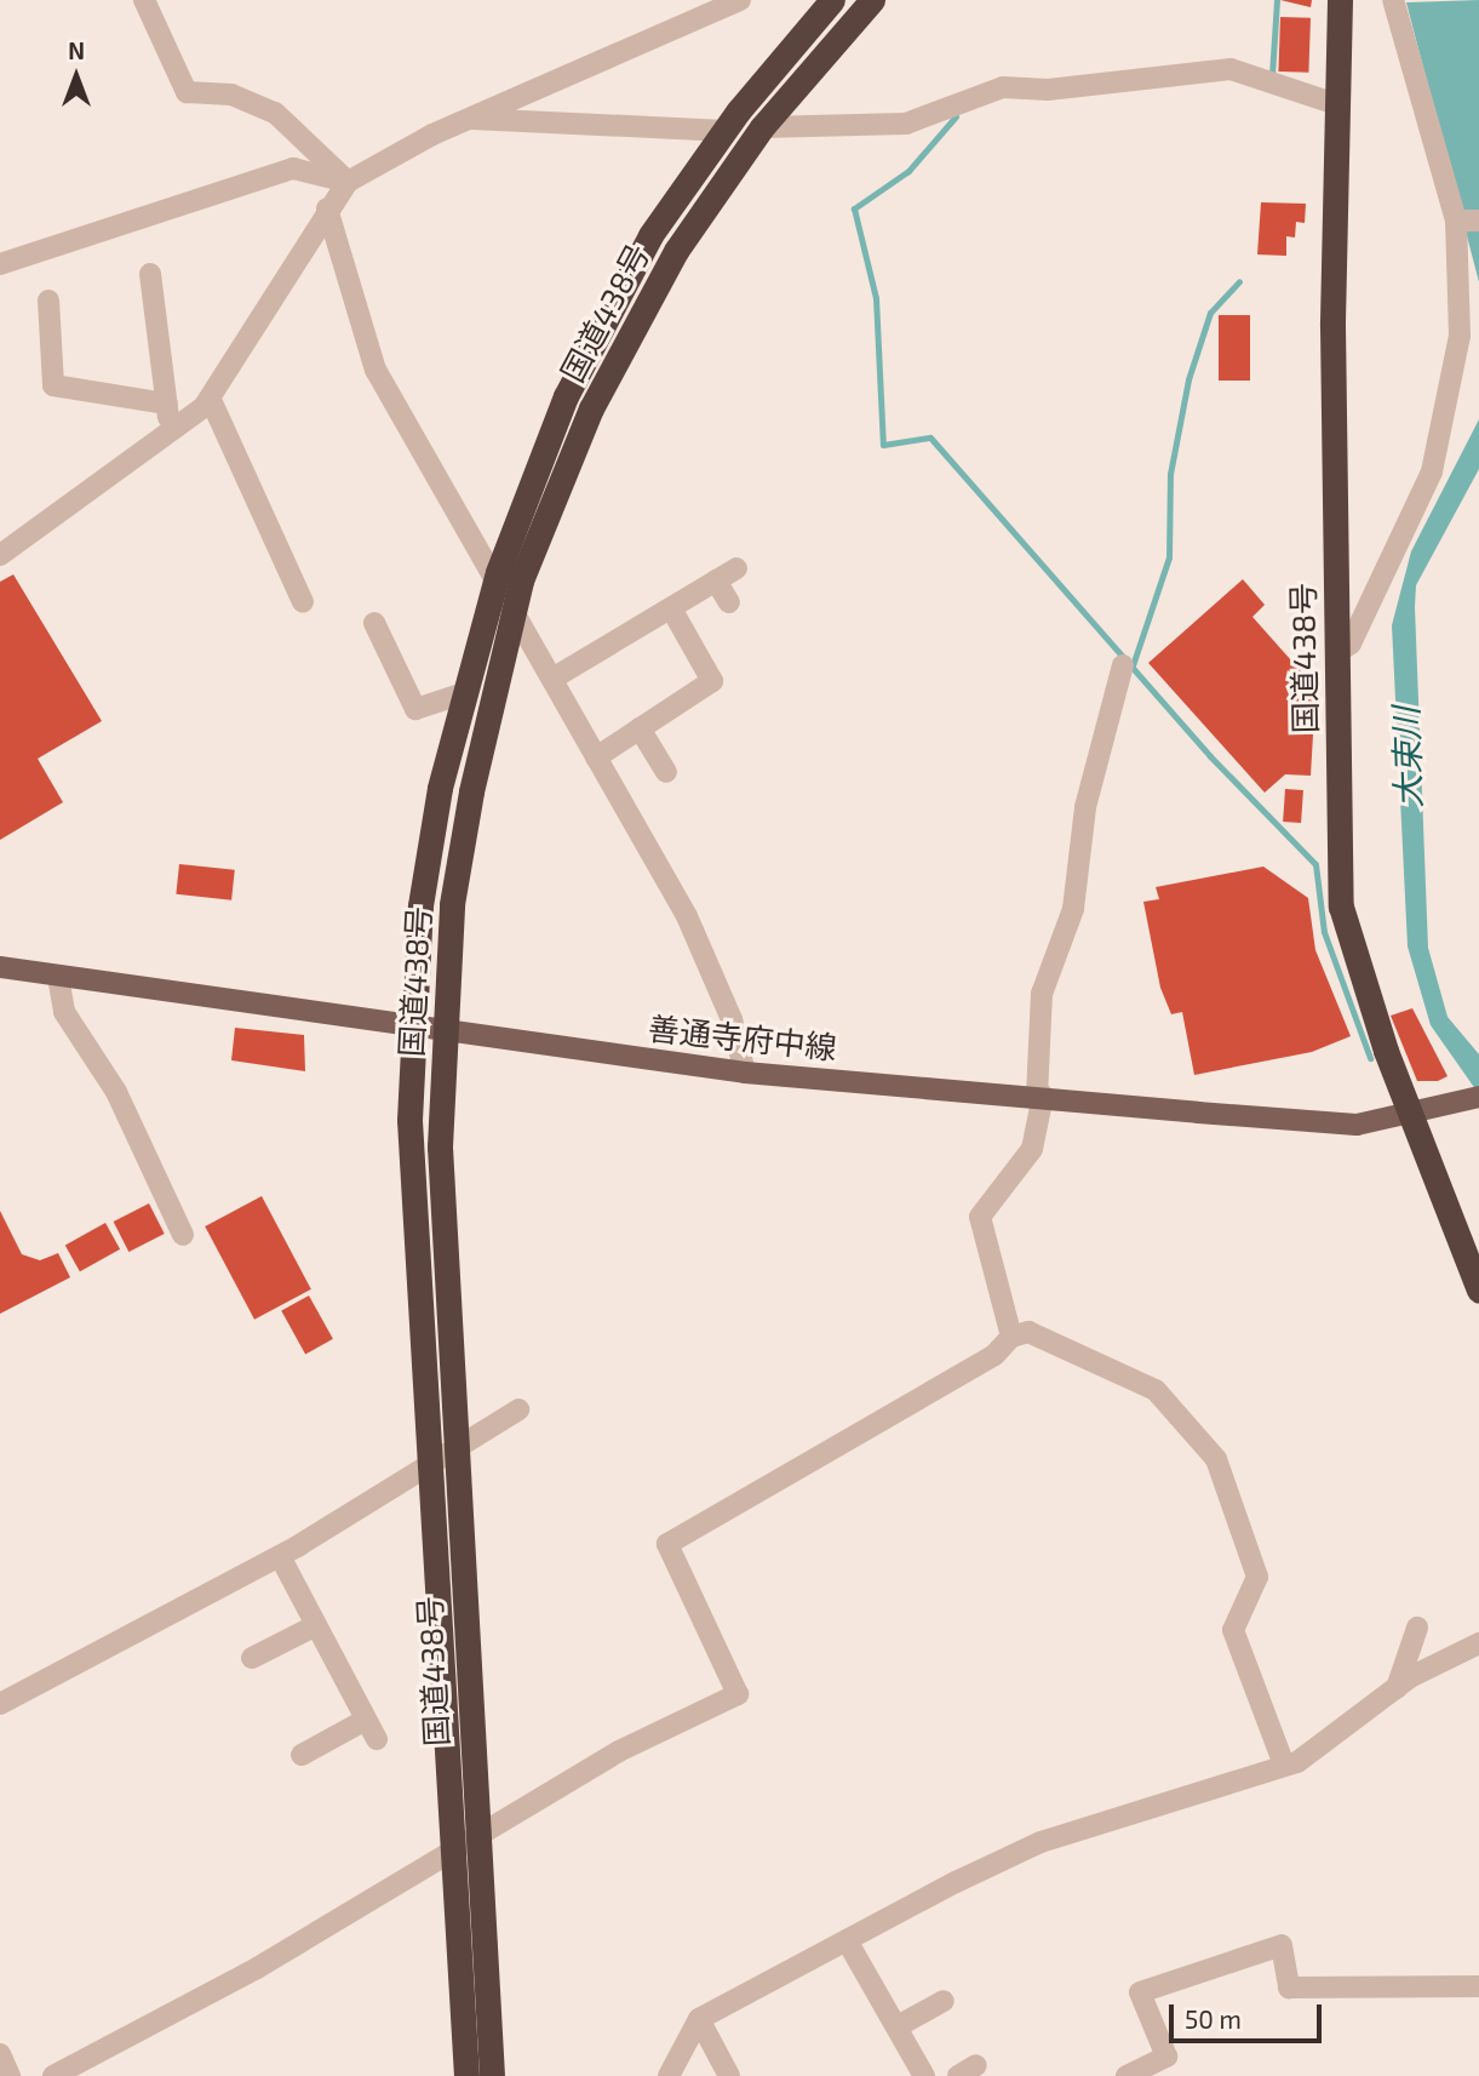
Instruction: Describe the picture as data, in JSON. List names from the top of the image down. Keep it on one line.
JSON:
{"streets":{"highway":["国道438号"],"main road":["善通寺府中線"]},"crossings":[["国道438号","善通寺府中線"]],"water":["大束川"],"scale_bar":"50 m","north":"top"}
